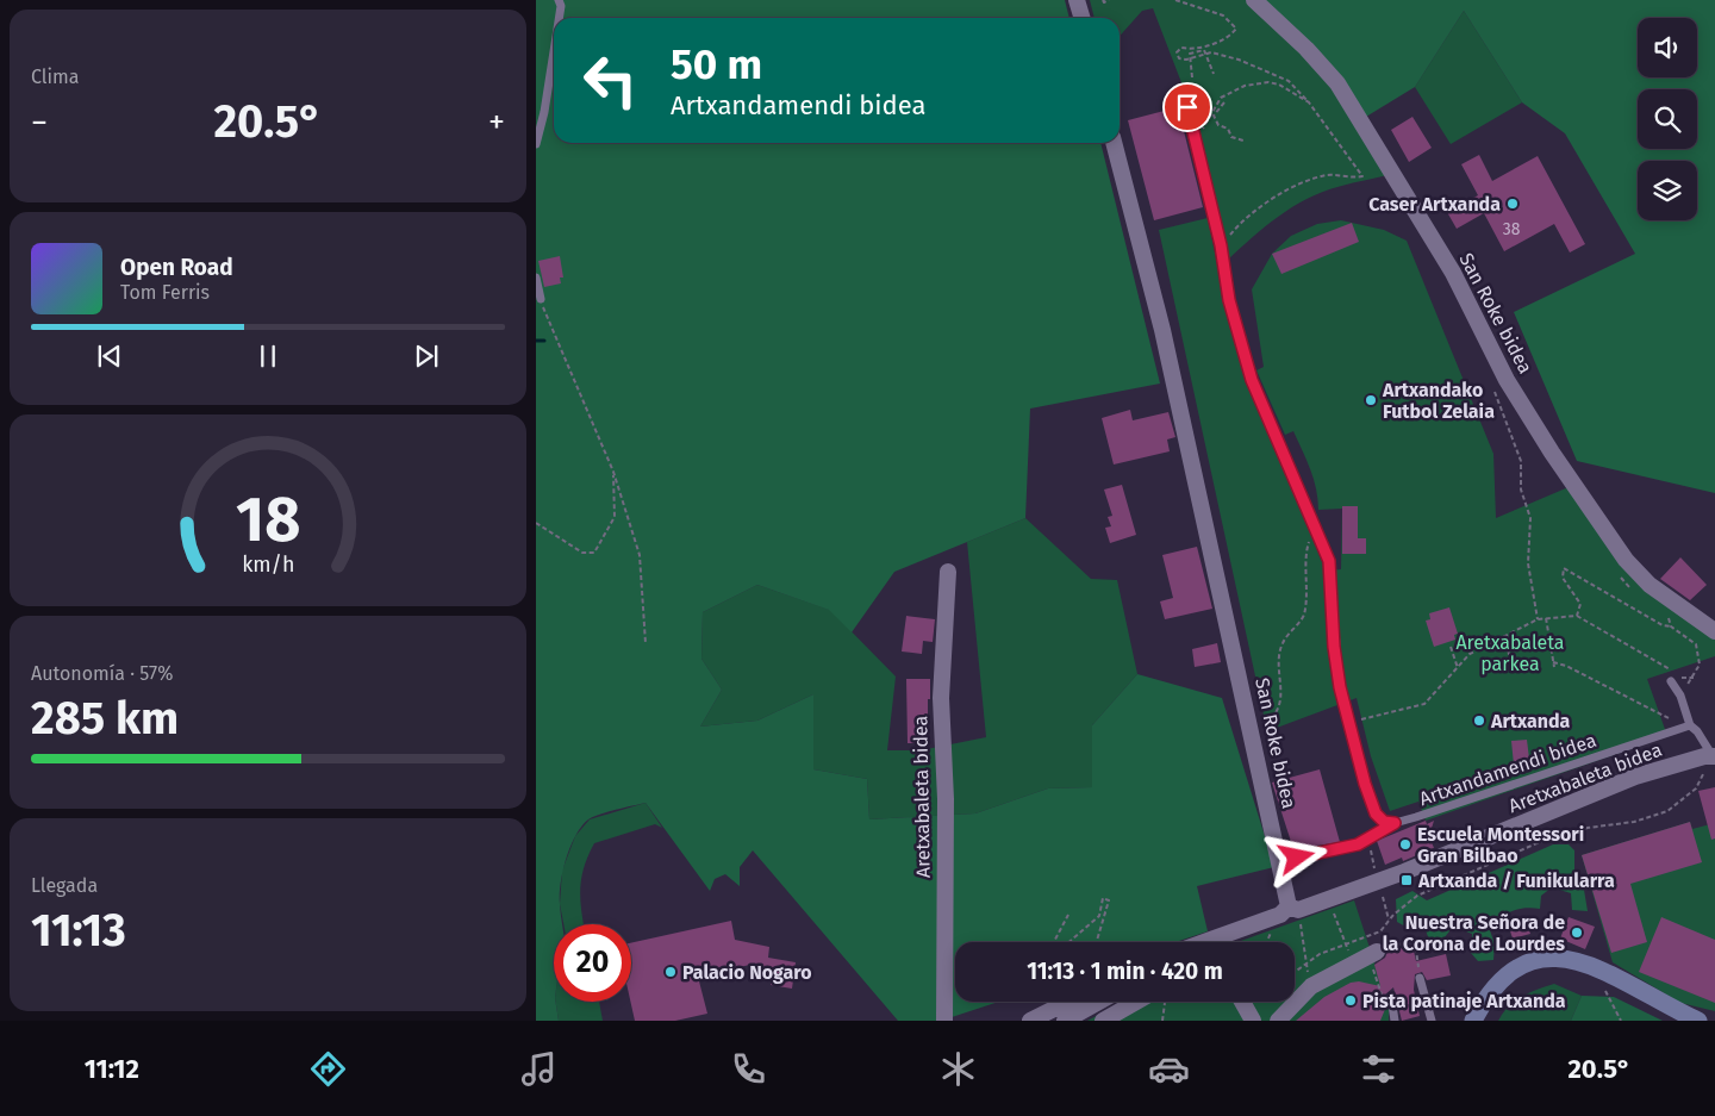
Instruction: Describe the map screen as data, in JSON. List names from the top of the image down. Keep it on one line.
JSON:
{"streets":{"street":["San Roke bidea","Aretxabaleta bidea"],"lane":["Artxandamendi bidea"]},"crossings":[["San Roke bidea","Aretxabaleta bidea"]],"parks":["Aretxabaleta parkea"],"places":{"other":["Caser Artxanda","Artxandako Futbol Zelaia","Artxanda","Escuela Montessori Gran Bilbao","Nuestra Señora de la Corona de Lourdes","Palacio Nogaro","Pista patinaje Artxanda"],"transit":["Artxanda / Funikularra"]},"house_numbers":["38"],"page":{"tile":["Clima",["Autonomía · 57%","285 km"],["Llegada","11:13"]],"turn":["50 m","Artxandamendi bidea"],"heat":["−","20.5°","+"],"song":["Open Road","Tom Ferris"],"limit":"20","trip":"11:13 · 1 min · 420 m","tabs":["11:12","20.5°"],"gauge":["18","km/h"]}}
